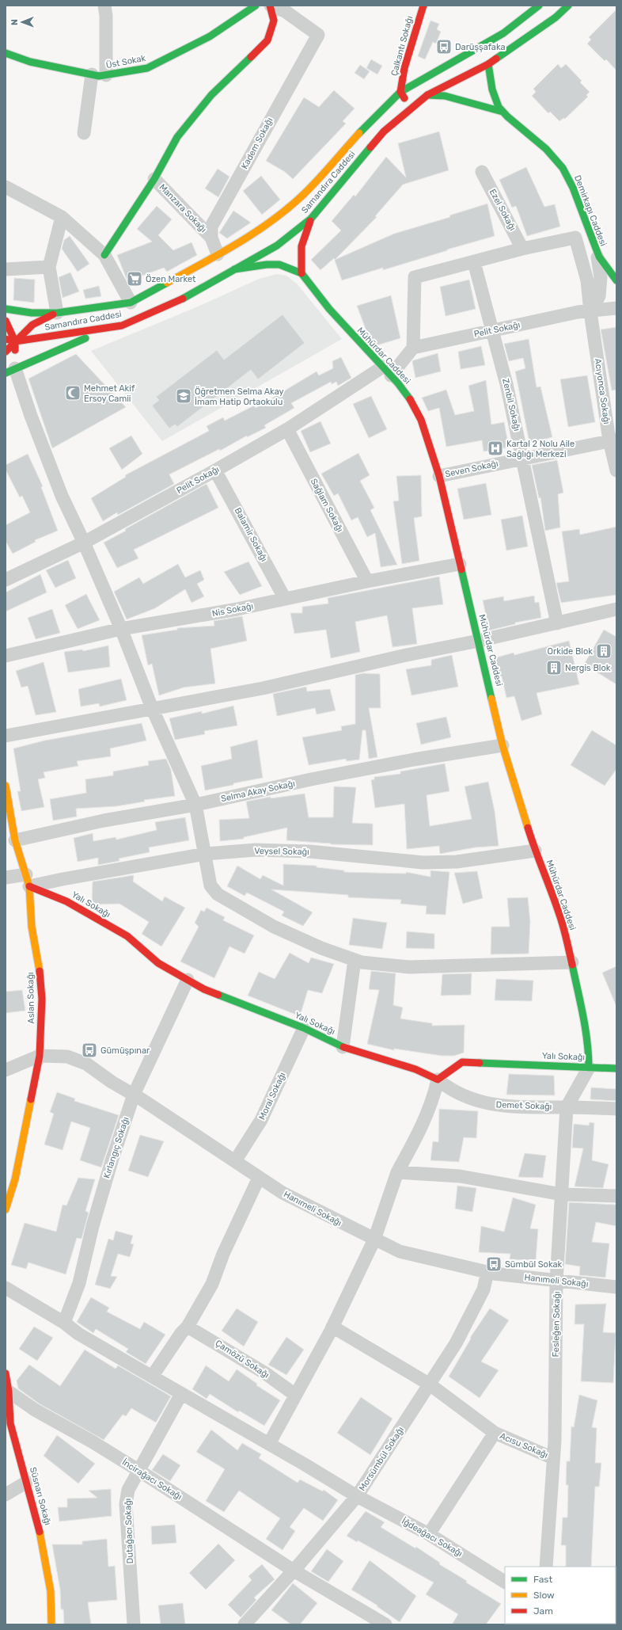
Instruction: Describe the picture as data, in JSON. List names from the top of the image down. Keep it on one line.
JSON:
{"streets":{"street":["Çalkantı Sokağı","Üst Sokak","Kadem Sokağı","Samandıra Caddesi","Manzara Sokağı","Ezel Sokağı","Demirkapı Caddesi","Pelit Sokağı","Mühürdar Caddesi","Acıyonca Sokağı","Zenbil Sokağı","Seven Sokağı","Sağlam Sokağı","Balamir Sokağı","Nis Sokağı","Selma Akay Sokağı","Veysel Sokağı","Yalı Sokağı","Aslan Sokağı","Moral Sokağı","Demet Sokağı","Kırlangıç Sokağı","Hanımeli Sokağı","Fesleğen Sokağı","Çamözü Sokağı","Acısu Sokağı","Morsümbül Sokağı","İncirağacı Sokağı","Süsnarı Sokağı","Dutağacı Sokağı","İğdeağacı Sokağı"]},"crossings":[["Çalkantı Sokağı","Samandıra Caddesi"],["Kadem Sokağı","Samandıra Caddesi"],["Kadem Sokağı","Manzara Sokağı"],["Samandıra Caddesi","Demirkapı Caddesi"],["Ezel Sokağı","Acıyonca Sokağı"],["Pelit Sokağı","Mühürdar Caddesi"],["Pelit Sokağı","Acıyonca Sokağı"],["Pelit Sokağı","Zenbil Sokağı"],["Pelit Sokağı","Sağlam Sokağı"],["Pelit Sokağı","Balamir Sokağı"],["Mühürdar Caddesi","Seven Sokağı"],["Mühürdar Caddesi","Nis Sokağı"],["Mühürdar Caddesi","Selma Akay Sokağı"],["Mühürdar Caddesi","Veysel Sokağı"],["Mühürdar Caddesi","Yalı Sokağı"],["Mühürdar Caddesi","Fesleğen Sokağı"],["Acıyonca Sokağı","Seven Sokağı"],["Zenbil Sokağı","Seven Sokağı"],["Sağlam Sokağı","Nis Sokağı"],["Balamir Sokağı","Nis Sokağı"],["Selma Akay Sokağı","Aslan Sokağı"],["Veysel Sokağı","Yalı Sokağı"],["Veysel Sokağı","Aslan Sokağı"],["Yalı Sokağı","Aslan Sokağı"],["Yalı Sokağı","Moral Sokağı"],["Yalı Sokağı","Demet Sokağı"],["Yalı Sokağı","Kırlangıç Sokağı"],["Yalı Sokağı","Fesleğen Sokağı"],["Aslan Sokağı","Hanımeli Sokağı"],["Moral Sokağı","Hanımeli Sokağı"],["Demet Sokağı","Fesleğen Sokağı"],["Kırlangıç Sokağı","Hanımeli Sokağı"],["Kırlangıç Sokağı","İğdeağacı Sokağı"],["Hanımeli Sokağı","Fesleğen Sokağı"],["Hanımeli Sokağı","Morsümbül Sokağı"],["Fesleğen Sokağı","Acısu Sokağı"],["Acısu Sokağı","Morsümbül Sokağı"],["Morsümbül Sokağı","İncirağacı Sokağı"],["Morsümbül Sokağı","İğdeağacı Sokağı"],["İncirağacı Sokağı","Süsnarı Sokağı"],["İncirağacı Sokağı","Dutağacı Sokağı"],["Dutağacı Sokağı","İğdeağacı Sokağı"]],"places":{"bus stop":["Darüşşafaka","Gümüşpınar","Sümbül Sokak"],"supermarket":["Özen Market"],"mosque":["Mehmet Akif Ersoy Camii"],"school or university":["Öğretmen Selma Akay İmam Hatip Ortaokulu"],"hospital":["Kartal 2 Nolu Aile Sağlığı Merkezi"],"building":["Orkide Blok","Nergis Blok"]},"legend":["Fast","Slow","Jam"],"north":"left"}
